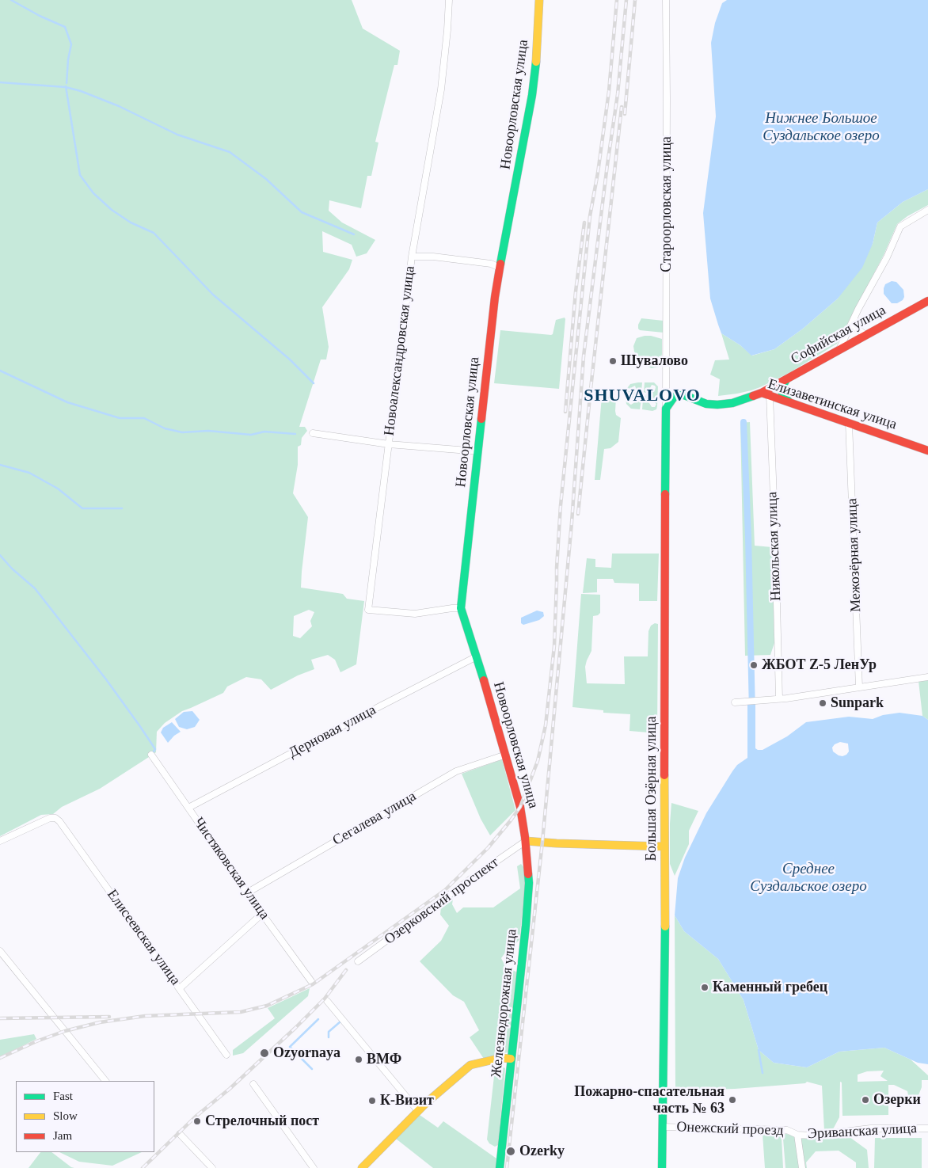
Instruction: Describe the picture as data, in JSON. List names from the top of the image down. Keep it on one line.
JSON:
{"streets":{"street":["Новоорловская улица","Староорловская улица","Софийская улица","Новоалександровская улица","Елизаветинская улица","Никольская улица","Межозёрная улица","Дерновая улица","Большая Озёрная улица","Сегалева улица","Чистяковская улица","Озерковский проспект","Елисеевская улица","Железнодорожная улица","Онежский проезд","Эриванская улица"]},"crossings":[["Новоорловская улица","Новоалександровская улица"],["Новоорловская улица","Дерновая улица"],["Новоорловская улица","Сегалева улица"],["Новоорловская улица","Озерковский проспект"],["Новоорловская улица","Железнодорожная улица"],["Староорловская улица","Елизаветинская улица"],["Староорловская улица","Большая Озёрная улица"],["Софийская улица","Елизаветинская улица"],["Софийская улица","Никольская улица"],["Елизаветинская улица","Никольская улица"],["Елизаветинская улица","Межозёрная улица"],["Елизаветинская улица","Большая Озёрная улица"],["Дерновая улица","Чистяковская улица"],["Большая Озёрная улица","Онежский проезд"],["Сегалева улица","Чистяковская улица"],["Озерковский проспект","Железнодорожная улица"],["Онежский проезд","Эриванская улица"]],"districts":["SHUVALOVO"],"water":["Нижнее Большое Суздальское озеро","Среднее Суздальское озеро"],"places":["Шувалово","ЖБОТ Z-5 ЛенУр","Sunpark","Каменный гребец","Ozyornaya","ВМФ","Пожарно-спасательная часть № 63","Озерки","К-Визит","Стрелочный пост","Ozerky"],"legend":["Fast","Slow","Jam"]}
